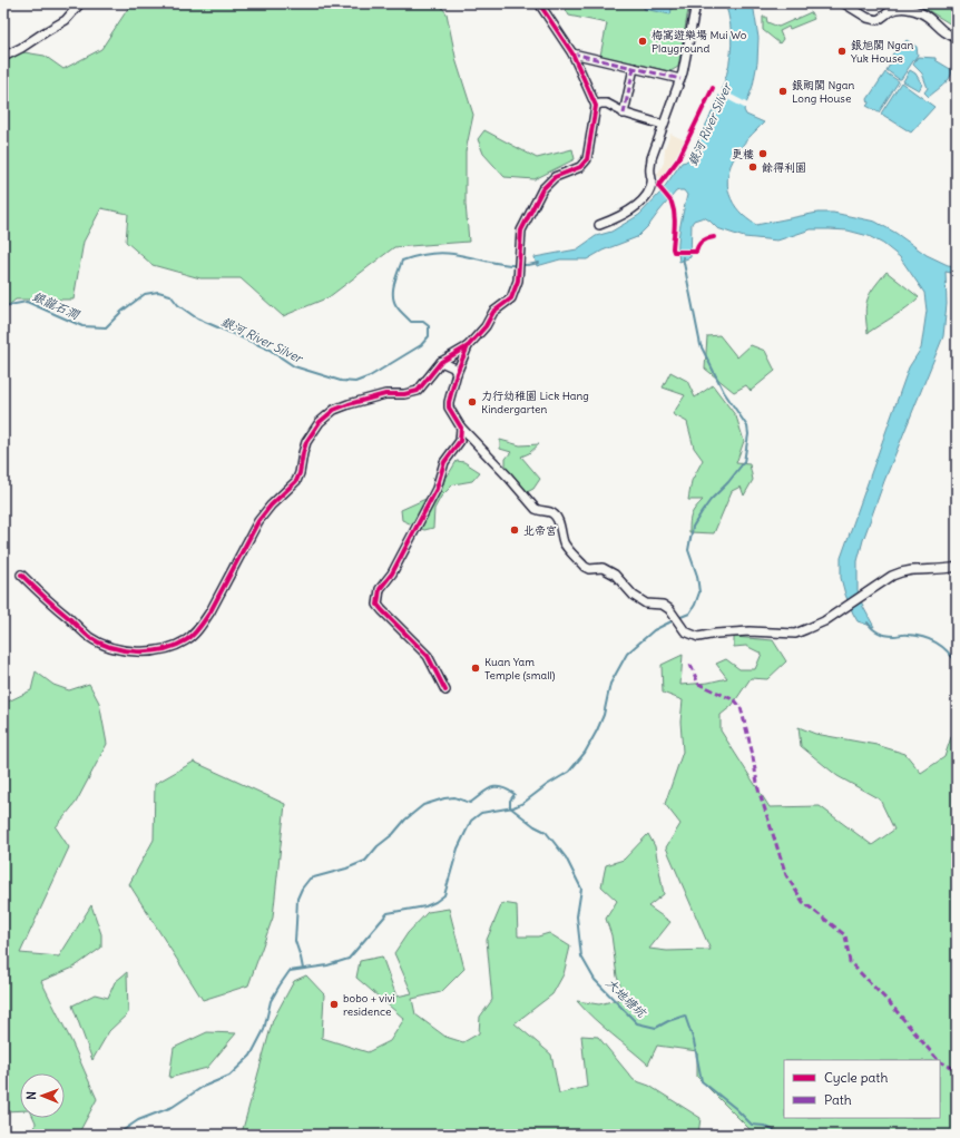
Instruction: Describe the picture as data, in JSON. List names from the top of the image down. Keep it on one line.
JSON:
{"water":["銀河 River Silver","銀龍石澗","大地塘坑"],"places":["梅窩遊樂場 Mui Wo Playground","銀旭閣 Ngan Yuk House","銀朗閣 Ngan Long House","更樓","餘得利園","力行幼稚園 Lick Hang Kindergarten","北帝宮","Kuan Yam Temple (small)","bobo + vivi residence"],"legend":["Cycle path","Path"],"north":"left"}
